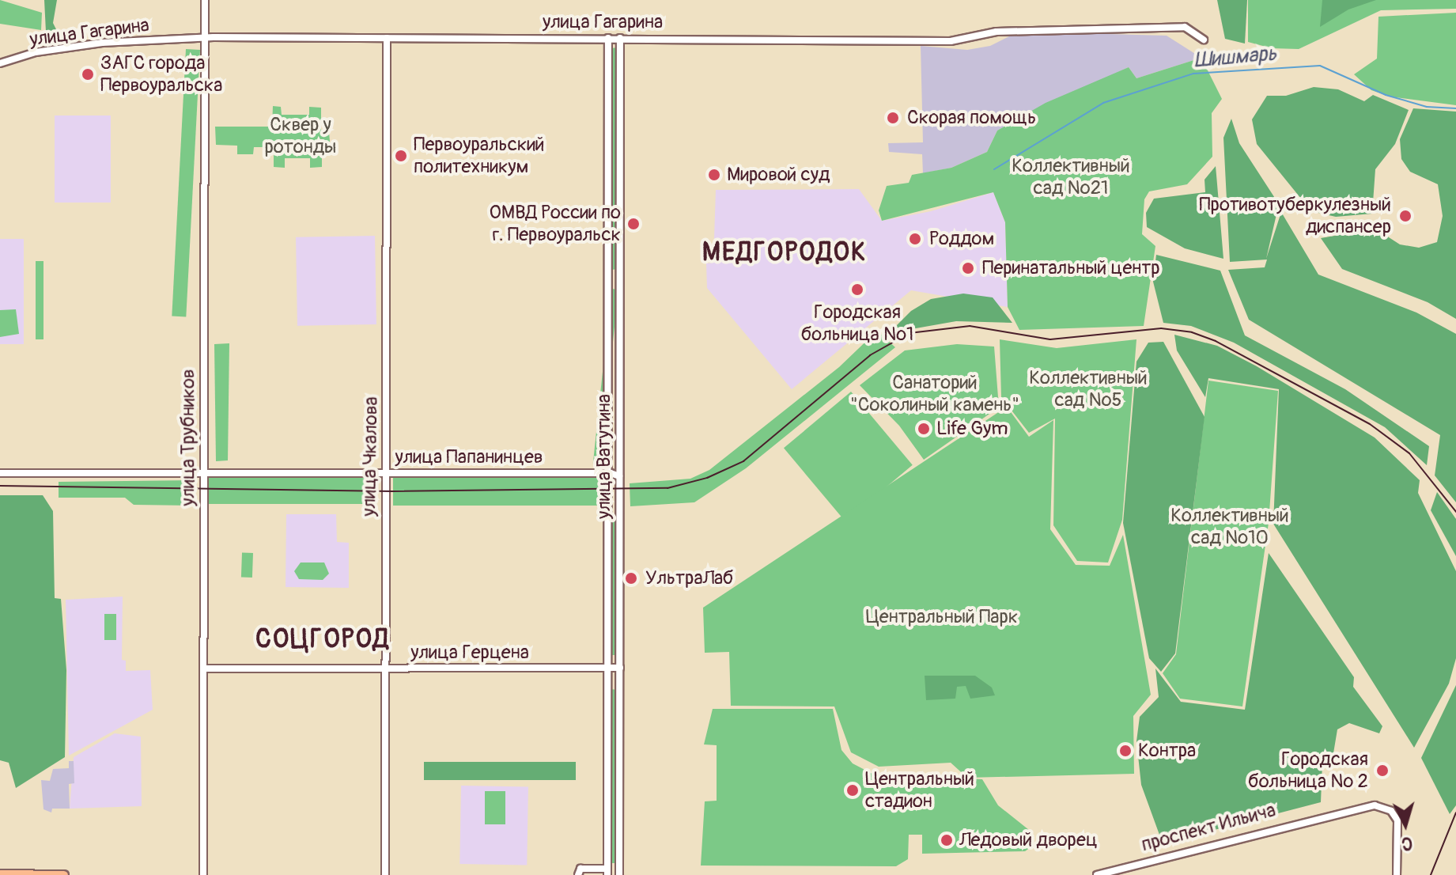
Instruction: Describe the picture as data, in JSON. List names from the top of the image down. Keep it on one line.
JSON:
{"streets":{"street":["улица Гагарина","улица Трубников","улица Чкалова","улица Ватутина","улица Папанинцев","улица Герцена","проспект Ильича"]},"crossings":[["улица Гагарина","улица Трубников"],["улица Гагарина","улица Чкалова"],["улица Гагарина","улица Ватутина"],["улица Трубников","улица Папанинцев"],["улица Трубников","улица Герцена"],["улица Чкалова","улица Папанинцев"],["улица Чкалова","улица Герцена"],["улица Ватутина","улица Папанинцев"],["улица Ватутина","улица Герцена"]],"districts":["МЕДГОРОДОК","СОЦГОРОД"],"water":["Шишмарь"],"parks":["Сквер у ротонды","Коллективный сад №21","Коллективный сад №5","Санаторий \"Соколиный камень\"","Коллективный сад №10","Центральный Парк"],"places":["ЗАГС города Первоуральска","Скорая помощь","Первоуральский политехникум","Мировой суд","Противотуберкулезный диспансер","ОМВД России по г. Первоуральск","Роддом","Перинатальный центр","Городская больница №1","Life Gym","УльтраЛаб","Контра","Городская больница № 2","Центральный стадион","Ледовый дворец"],"north":"bottom"}
